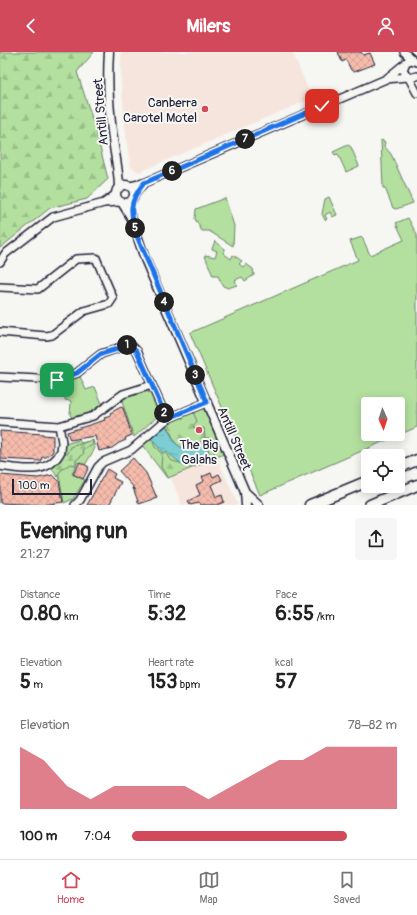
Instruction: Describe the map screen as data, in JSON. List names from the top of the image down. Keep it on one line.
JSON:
{"streets":{"main road":["Antill Street"]},"places":["Canberra Carotel Motel","The Big Galahs"],"scale_bar":"100 m","north":"bottom","page":{"header":"Milers","pins":["7","6","5","4","1","3","2"],"scale":"100 m","heading":["Evening run","21:27"],"stats":[["Distance","0.80 km"],["Time","5:32"],["Pace","6:55 /km"],["Elevation","5 m"],["Heart rate","153 bpm"],["kcal","57"]],"chart":["Elevation","78–82 m"],"list":[{"name":"100 m","note":"7:04"}],"tabs":["Home","Map","Saved"]}}
